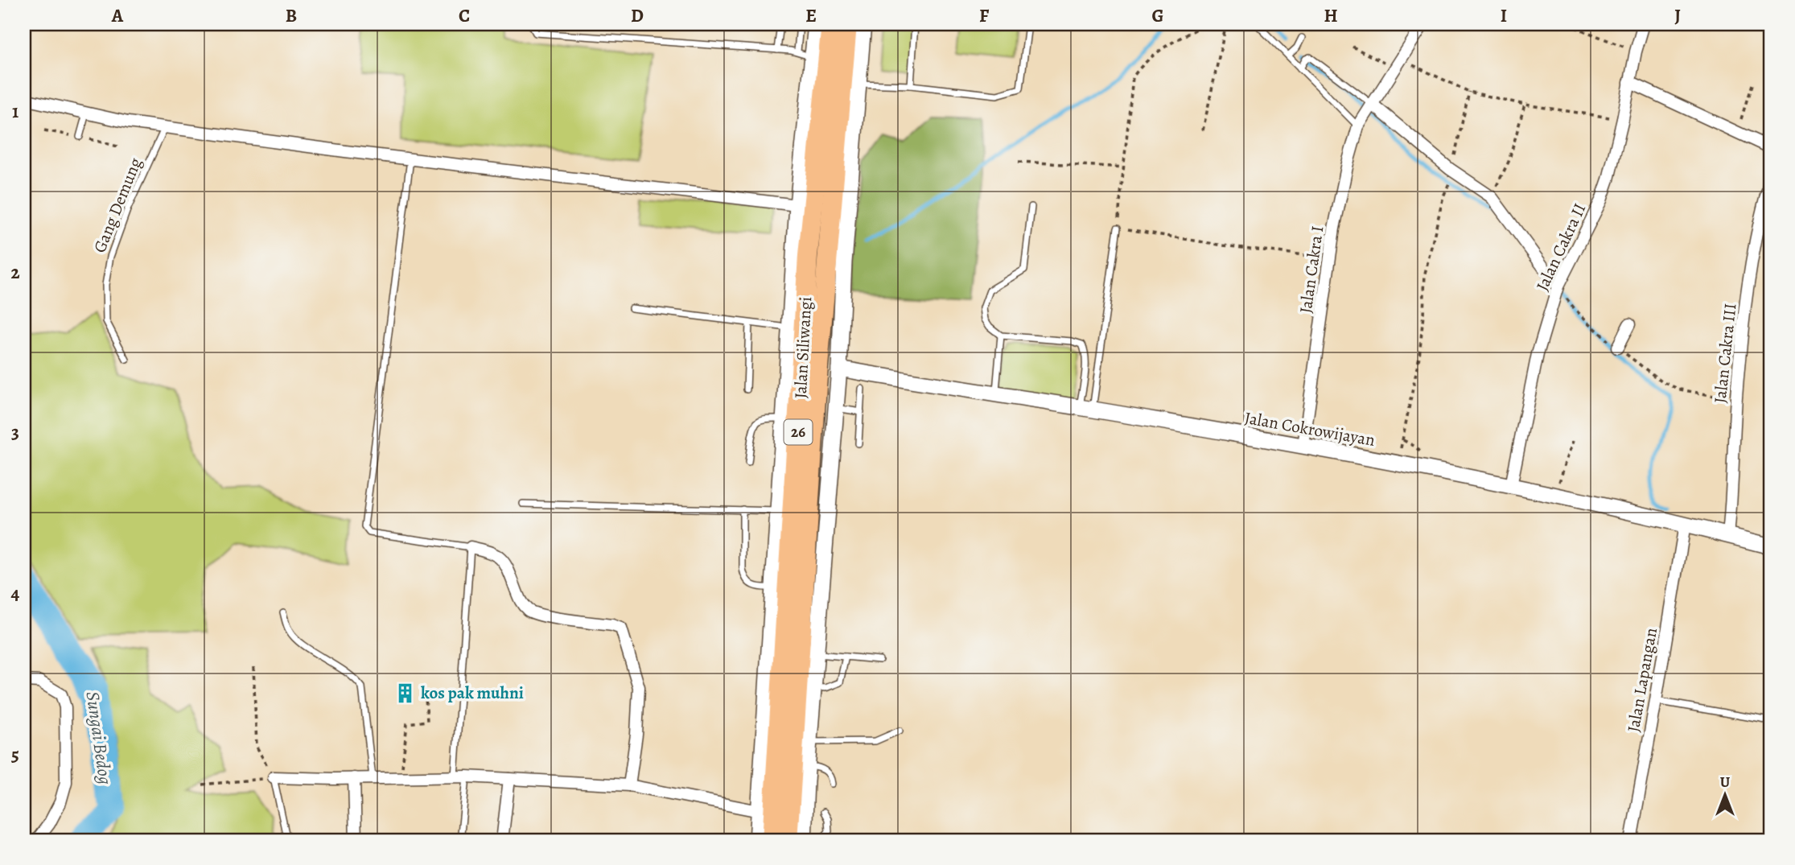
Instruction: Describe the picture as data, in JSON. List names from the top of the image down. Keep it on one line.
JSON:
{"streets":{"highway":["Jalan Siliwangi","26"],"street":["Jalan Cakra II","Jalan Cakra I","Jalan Cakra III","Jalan Cokrowijayan","Jalan Lapangan"],"lane":["Gang Demung"]},"crossings":[["Jalan Cakra II","Jalan Cokrowijayan"],["Jalan Cakra I","Jalan Cokrowijayan"],["Jalan Cakra III","Jalan Cokrowijayan"],["Jalan Cokrowijayan","Jalan Lapangan"]],"water":["Sungai Bedog"],"places":{"building":["kos pak muhni"]},"north":"top","grid":{"columns":["A","B","C","D","E","F","G","H","I","J"],"rows":["1","2","3","4","5"]}}
